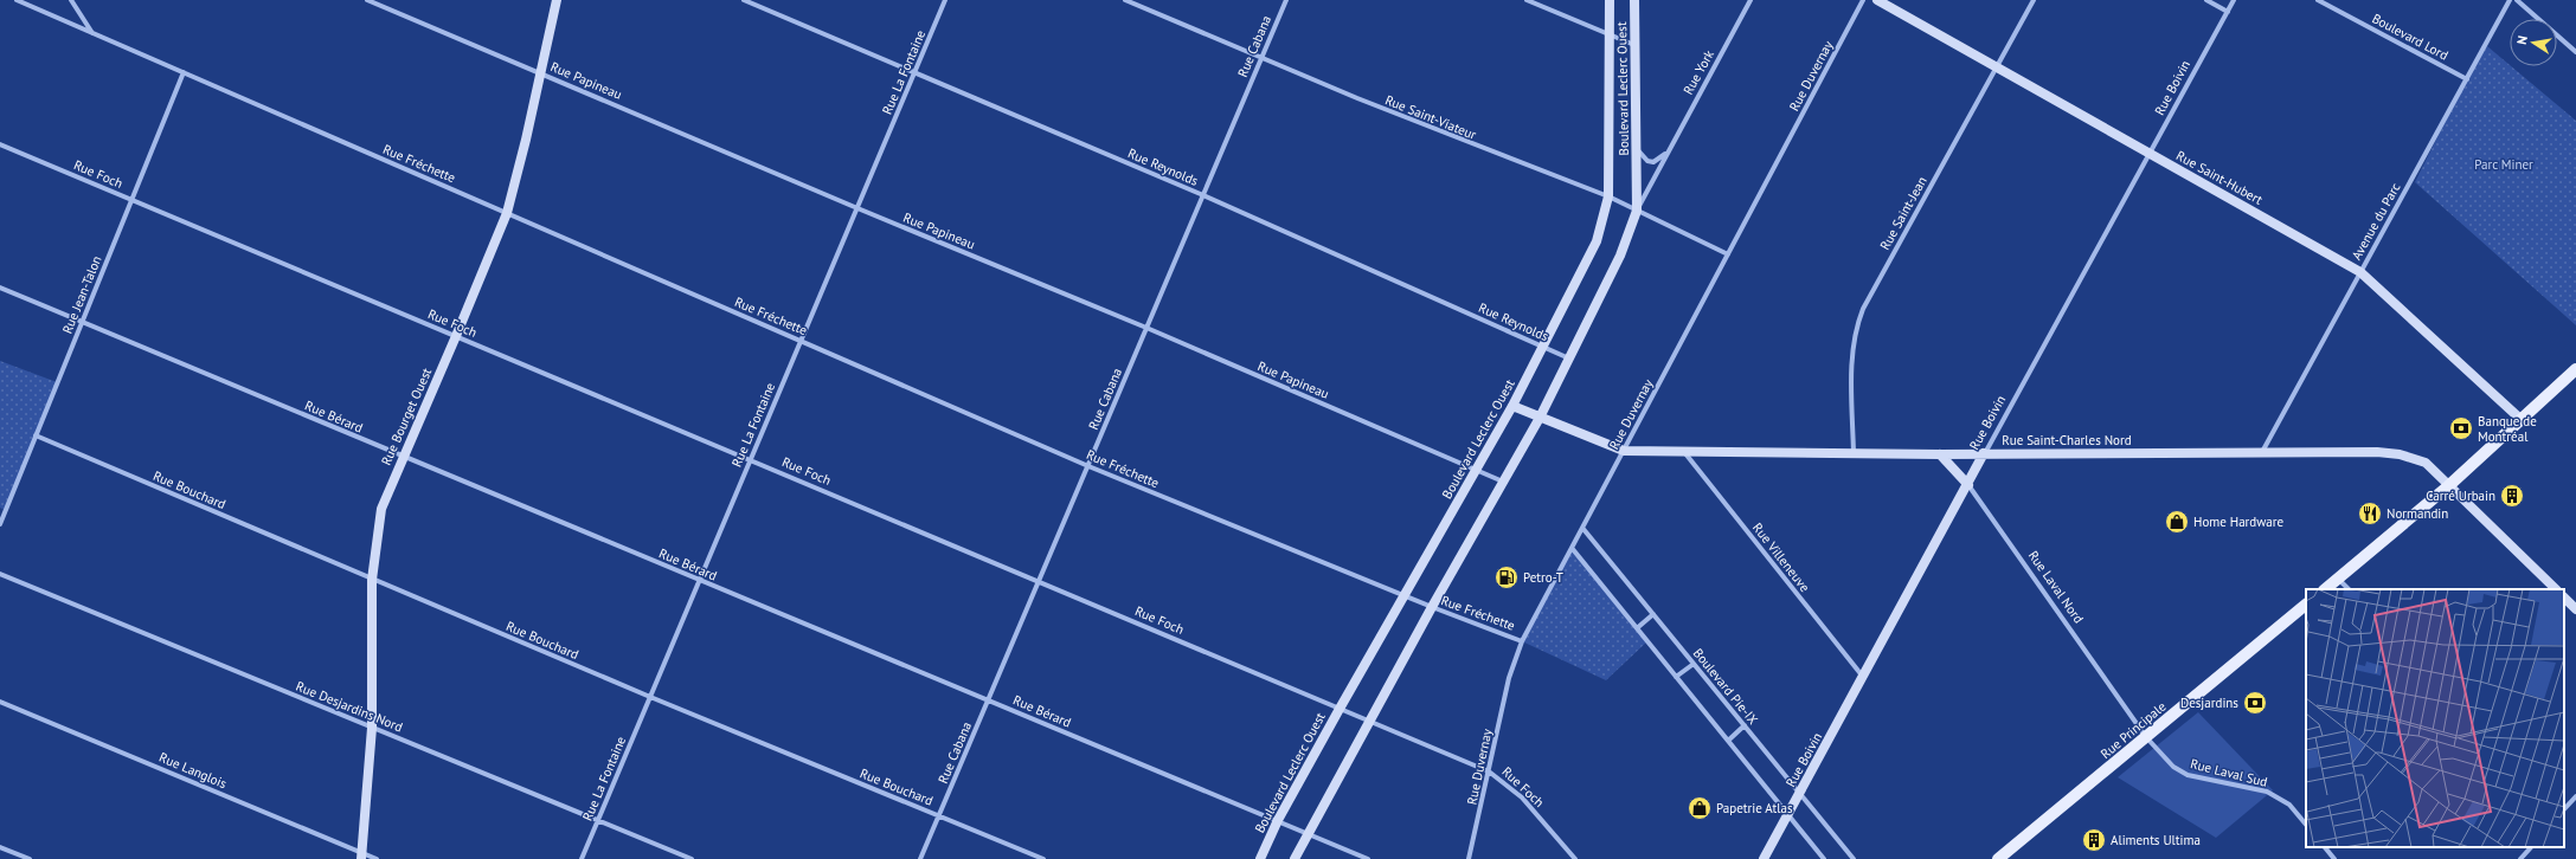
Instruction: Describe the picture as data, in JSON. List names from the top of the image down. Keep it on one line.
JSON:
{"streets":{"main road":["Rue Principale"],"street":["Boulevard Lord","Rue Cabana","Rue La Fontaine","Rue York","Rue Duvernay","Rue Papineau","Rue Boivin","Boulevard Leclerc Ouest","Rue Saint-Viateur","Rue Fréchette","Rue Reynolds","Rue Foch","Rue Saint-Hubert","Rue Saint-Jean","Avenue du Parc","Rue Jean-Talon","Rue Bérard","Rue Bourget Ouest","Rue Saint-Charles Nord","Rue Bouchard","Rue Villeneuve","Rue Laval Nord","Boulevard Pie-IX","Rue Desjardins Nord","Rue Langlois","Rue Laval Sud"]},"crossings":[["Boulevard Lord","Avenue du Parc"],["Rue Cabana","Rue Papineau"],["Rue Cabana","Rue Saint-Viateur"],["Rue Cabana","Rue Fréchette"],["Rue Cabana","Rue Reynolds"],["Rue Cabana","Rue Foch"],["Rue Cabana","Rue Bérard"],["Rue Cabana","Rue Bouchard"],["Rue La Fontaine","Rue Papineau"],["Rue La Fontaine","Rue Fréchette"],["Rue La Fontaine","Rue Reynolds"],["Rue La Fontaine","Rue Foch"],["Rue La Fontaine","Rue Bérard"],["Rue La Fontaine","Rue Bouchard"],["Rue La Fontaine","Rue Desjardins Nord"],["Rue York","Boulevard Leclerc Ouest"],["Rue York","Rue Saint-Viateur"],["Rue Duvernay","Rue Saint-Viateur"],["Rue Duvernay","Rue Fréchette"],["Rue Duvernay","Rue Foch"],["Rue Duvernay","Rue Saint-Charles Nord"],["Rue Duvernay","Boulevard Pie-IX"],["Rue Papineau","Boulevard Leclerc Ouest"],["Rue Papineau","Rue Bourget Ouest"],["Rue Boivin","Rue Saint-Hubert"],["Rue Boivin","Rue Saint-Charles Nord"],["Rue Boivin","Rue Villeneuve"],["Rue Boivin","Rue Laval Nord"],["Rue Boivin","Boulevard Pie-IX"],["Boulevard Leclerc Ouest","Rue Saint-Viateur"],["Boulevard Leclerc Ouest","Rue Fréchette"],["Boulevard Leclerc Ouest","Rue Reynolds"],["Boulevard Leclerc Ouest","Rue Foch"],["Boulevard Leclerc Ouest","Rue Bérard"],["Boulevard Leclerc Ouest","Rue Saint-Charles Nord"],["Rue Fréchette","Rue Jean-Talon"],["Rue Fréchette","Rue Bourget Ouest"],["Rue Foch","Rue Jean-Talon"],["Rue Foch","Rue Bourget Ouest"],["Rue Saint-Hubert","Rue Saint-Jean"],["Rue Saint-Hubert","Avenue du Parc"],["Rue Saint-Jean","Rue Saint-Charles Nord"],["Avenue du Parc","Rue Saint-Charles Nord"],["Rue Jean-Talon","Rue Bérard"],["Rue Jean-Talon","Rue Bouchard"],["Rue Bérard","Rue Bourget Ouest"],["Rue Bourget Ouest","Rue Bouchard"],["Rue Bourget Ouest","Rue Desjardins Nord"],["Rue Bourget Ouest","Rue Langlois"],["Rue Saint-Charles Nord","Rue Villeneuve"],["Rue Saint-Charles Nord","Rue Laval Nord"],["Rue Laval Nord","Rue Principale"],["Rue Laval Nord","Rue Laval Sud"],["Rue Principale","Rue Laval Sud"]],"parks":["Parc Miner"],"places":{"bank":["Banque de Montréal","Desjardins"],"building":["Carré Urbain","Aliments Ultima"],"restaurant":["Normandin"],"shop":["Home Hardware","Papetrie Atlas"],"fuel station":["Petro-T"]},"north":"left"}
